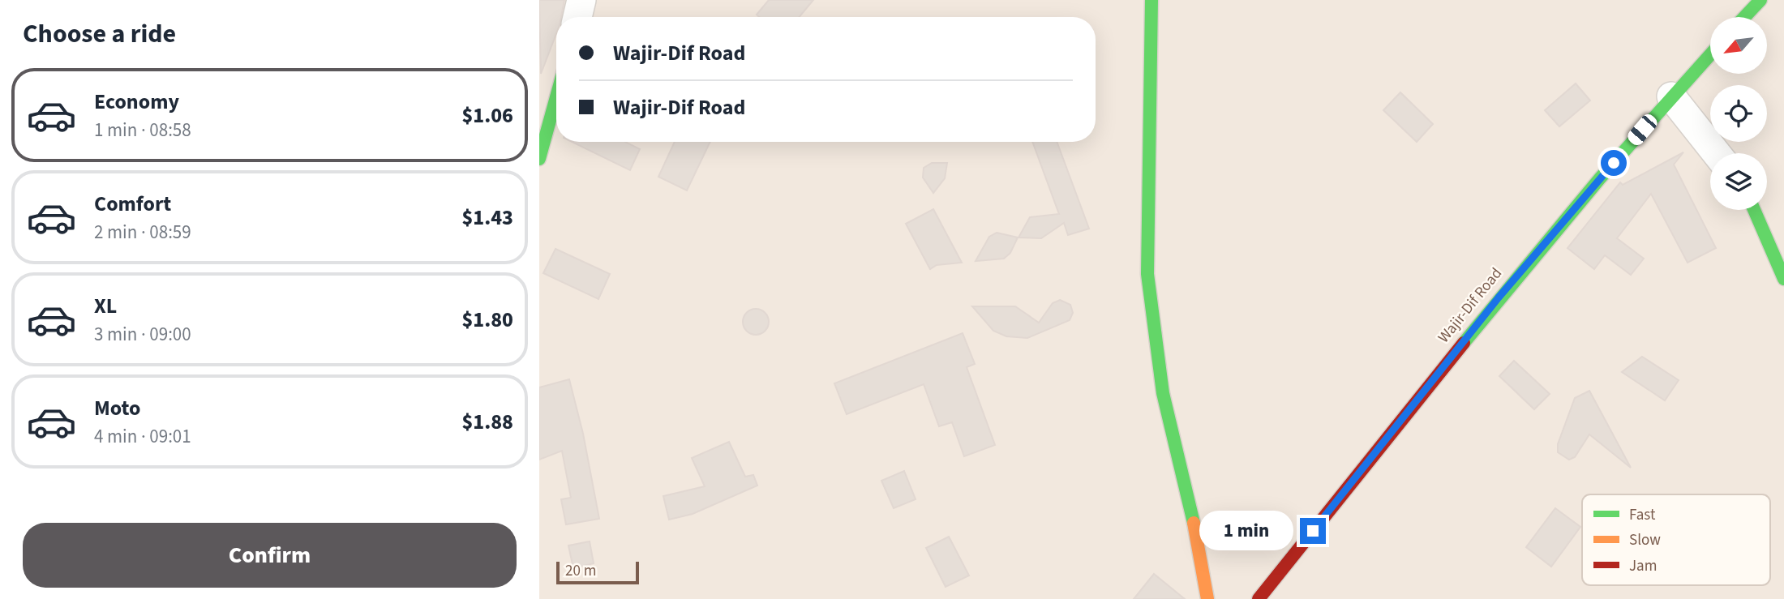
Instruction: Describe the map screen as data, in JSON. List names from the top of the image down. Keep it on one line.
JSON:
{"streets":{"street":["Wajir-Dif Road"]},"legend":["Fast","Slow","Jam"],"scale_bar":"20 m","north":"bottom left","page":{"heading":"Choose a ride","banner":["Wajir-Dif Road","Wajir-Dif Road"],"list":[{"name":"Economy","note":"1 min · 08:58","value":"$1.06"},{"name":"Comfort","note":"2 min · 08:59","value":"$1.43"},{"name":"XL","note":"3 min · 09:00","value":"$1.80"},{"name":"Moto","note":"4 min · 09:01","value":"$1.88"}],"bubble":"1 min","buttons":"Confirm","scale":"20 m"}}
